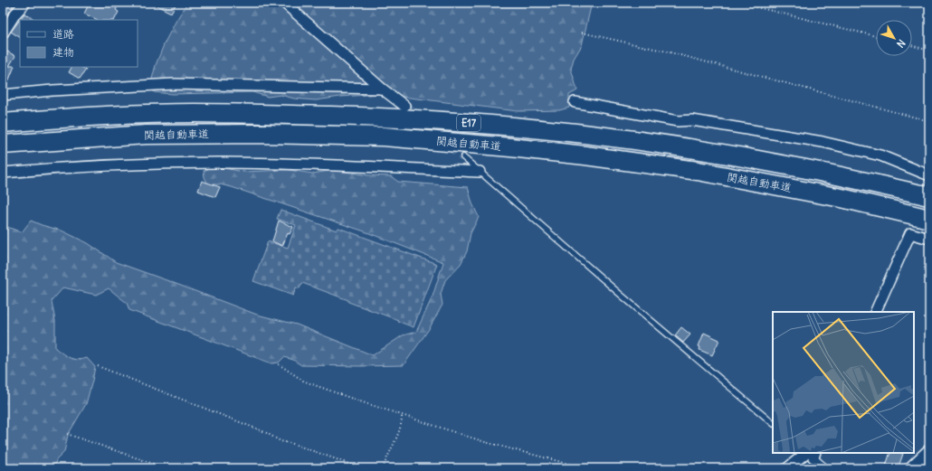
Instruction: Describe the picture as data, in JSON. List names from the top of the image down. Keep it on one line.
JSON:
{"streets":{"highway":["E17","関越自動車道"]},"legend":["道路","建物"],"north":"bottom right"}
